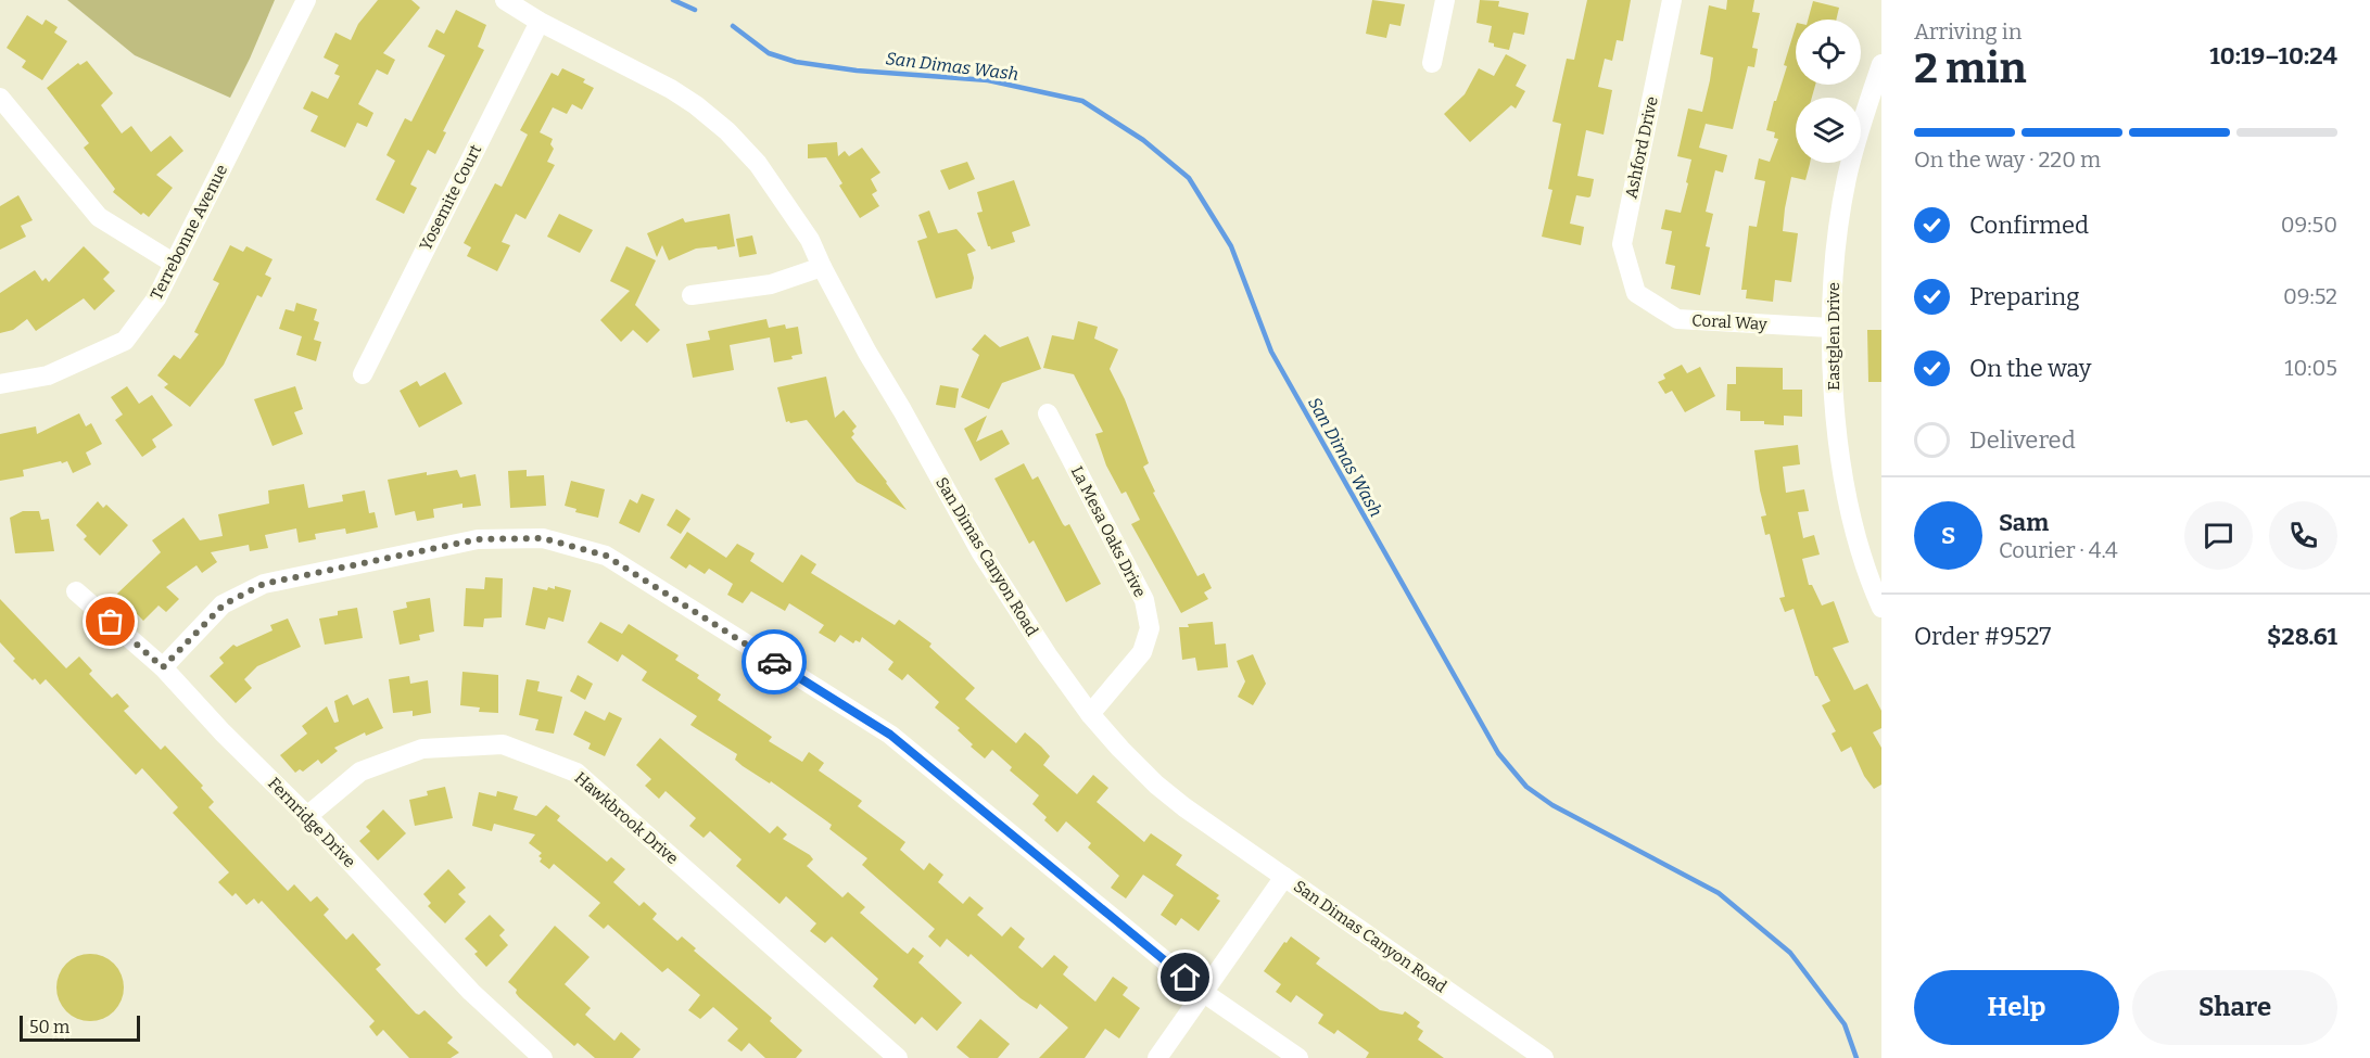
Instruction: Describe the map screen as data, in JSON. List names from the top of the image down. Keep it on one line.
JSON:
{"streets":{"street":["Ashford Drive","Yosemite Court","Terrebonne Avenue","Coral Way","Eastglen Drive","La Mesa Oaks Drive","San Dimas Canyon Road","Hawkbrook Drive","Fernridge Drive"]},"crossings":[["Ashford Drive","Coral Way"],["Yosemite Court","San Dimas Canyon Road"],["Coral Way","Eastglen Drive"],["La Mesa Oaks Drive","San Dimas Canyon Road"],["Hawkbrook Drive","Fernridge Drive"]],"water":["San Dimas Wash"],"scale_bar":"50 m","page":{"heading":["2 min","Arriving in","10:19–10:24"],"panel":["Sam","Courier · 4.4","Order #9527","$28.61"],"bar":"On the way · 220 m","list":[["Confirmed","09:50"],["Preparing","09:52"],["On the way","10:05"],"Delivered"],"round":"S","buttons":["Help","Share"],"scale":"50 m"}}
